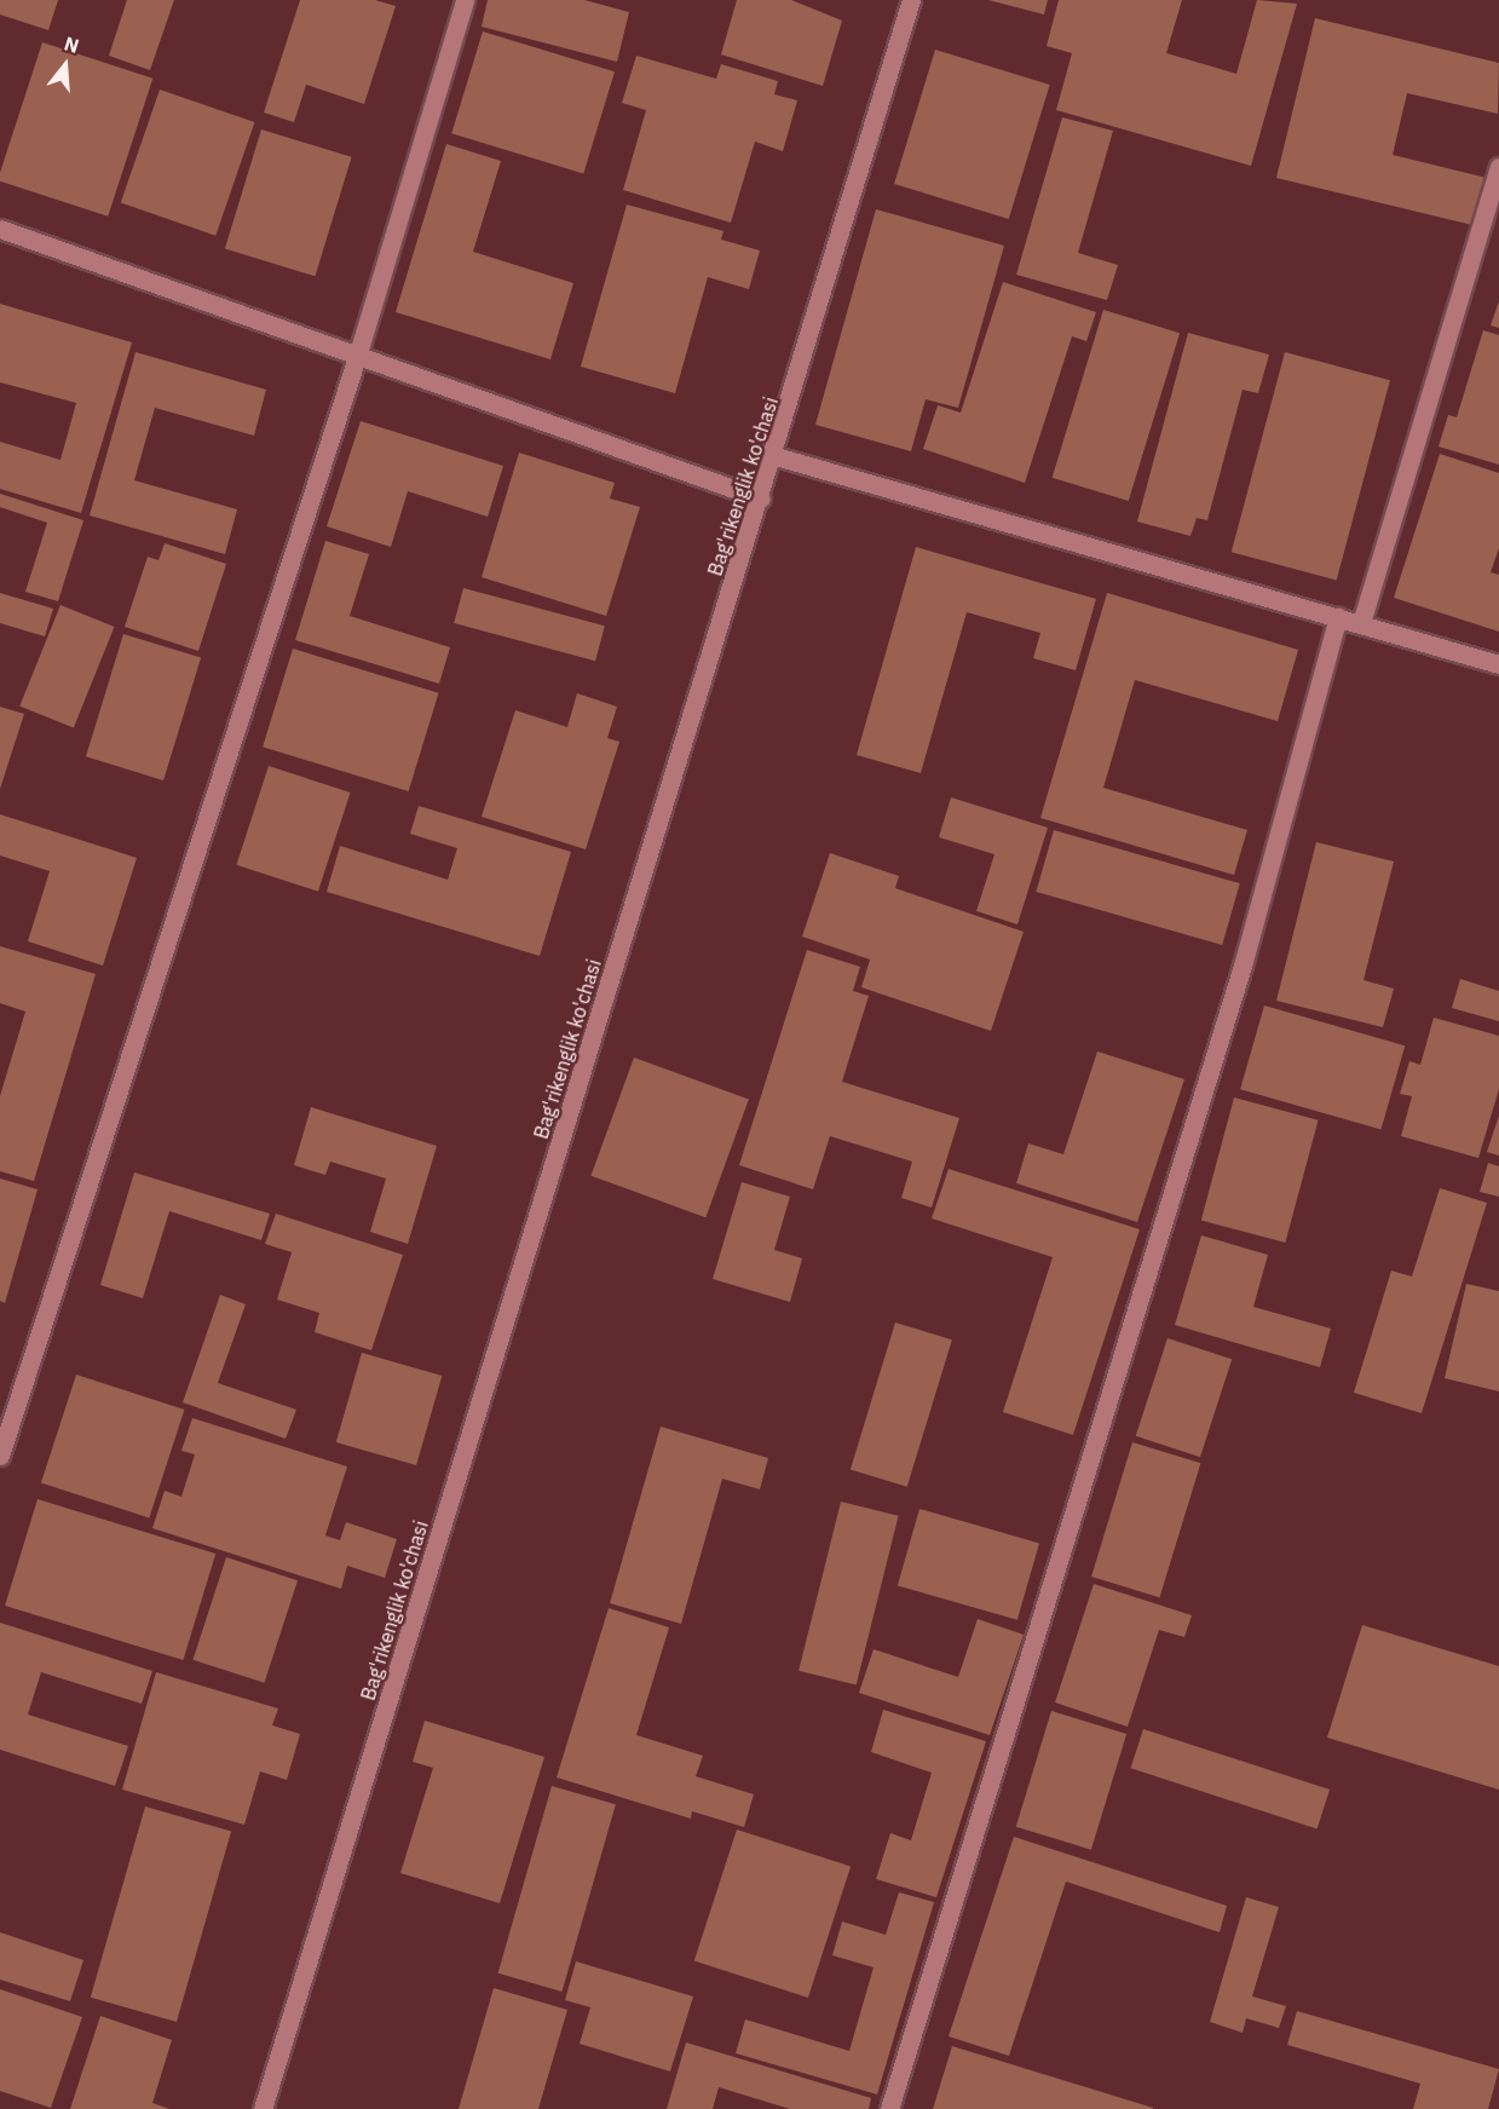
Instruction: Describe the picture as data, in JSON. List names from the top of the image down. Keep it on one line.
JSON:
{"streets":{"main road":["Bag'rikenglik ko'chasi"]},"north":"top"}
